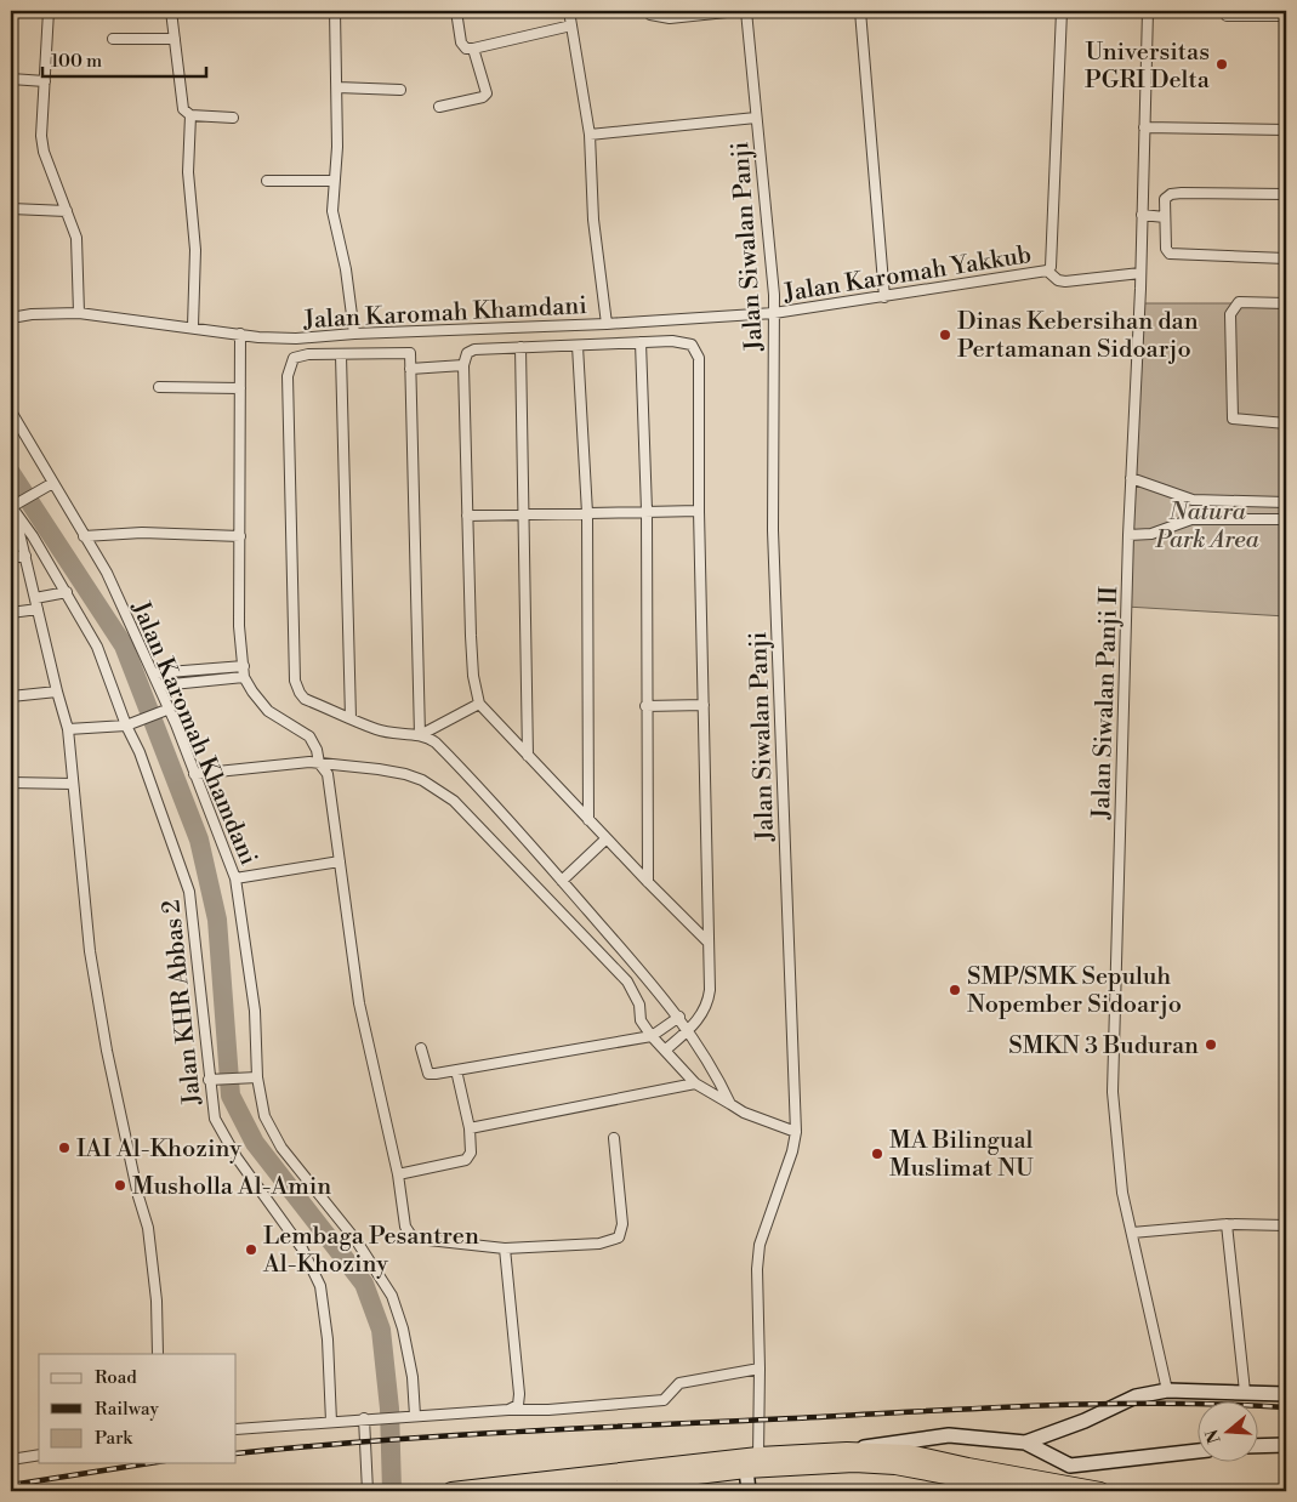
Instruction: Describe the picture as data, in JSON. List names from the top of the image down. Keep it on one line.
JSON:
{"streets":{"street":["Jalan Siwalan Panji","Jalan Karomah Yakkub","Jalan Karomah Khamdani","Jalan Siwalan Panji II","Jalan KHR Abbas 2"]},"crossings":[["Jalan Siwalan Panji","Jalan Karomah Yakkub"],["Jalan Siwalan Panji","Jalan Karomah Khamdani"],["Jalan Karomah Yakkub","Jalan Karomah Khamdani"]],"parks":["Natura Park Area"],"places":["Universitas PGRI Delta","Dinas Kebersihan dan Pertamanan Sidoarjo","SMP/SMK Sepuluh Nopember Sidoarjo","SMKN 3 Buduran","IAI Al-Khoziny","MA Bilingual Muslimat NU","Musholla Al-Amin","Lembaga Pesantren Al-Khoziny"],"legend":["Road","Railway","Park"],"scale_bar":"100 m","north":"left"}
